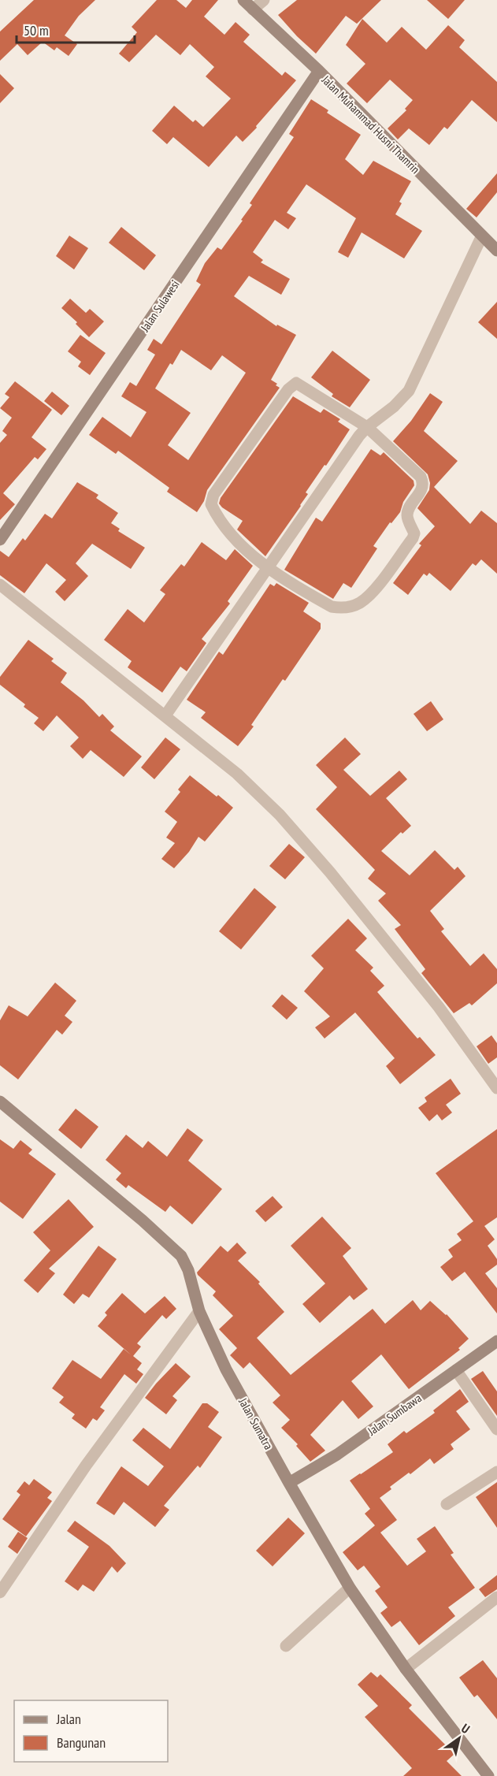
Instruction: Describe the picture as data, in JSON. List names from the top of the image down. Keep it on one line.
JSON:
{"streets":{"street":["Jalan Muhammad Husni Thamrin","Jalan Sulawesi","Jalan Sumbawa","Jalan Sumatra"]},"crossings":[["Jalan Muhammad Husni Thamrin","Jalan Sulawesi"],["Jalan Sumbawa","Jalan Sumatra"]],"legend":["Jalan","Bangunan"],"scale_bar":"50 m","north":"top right"}
